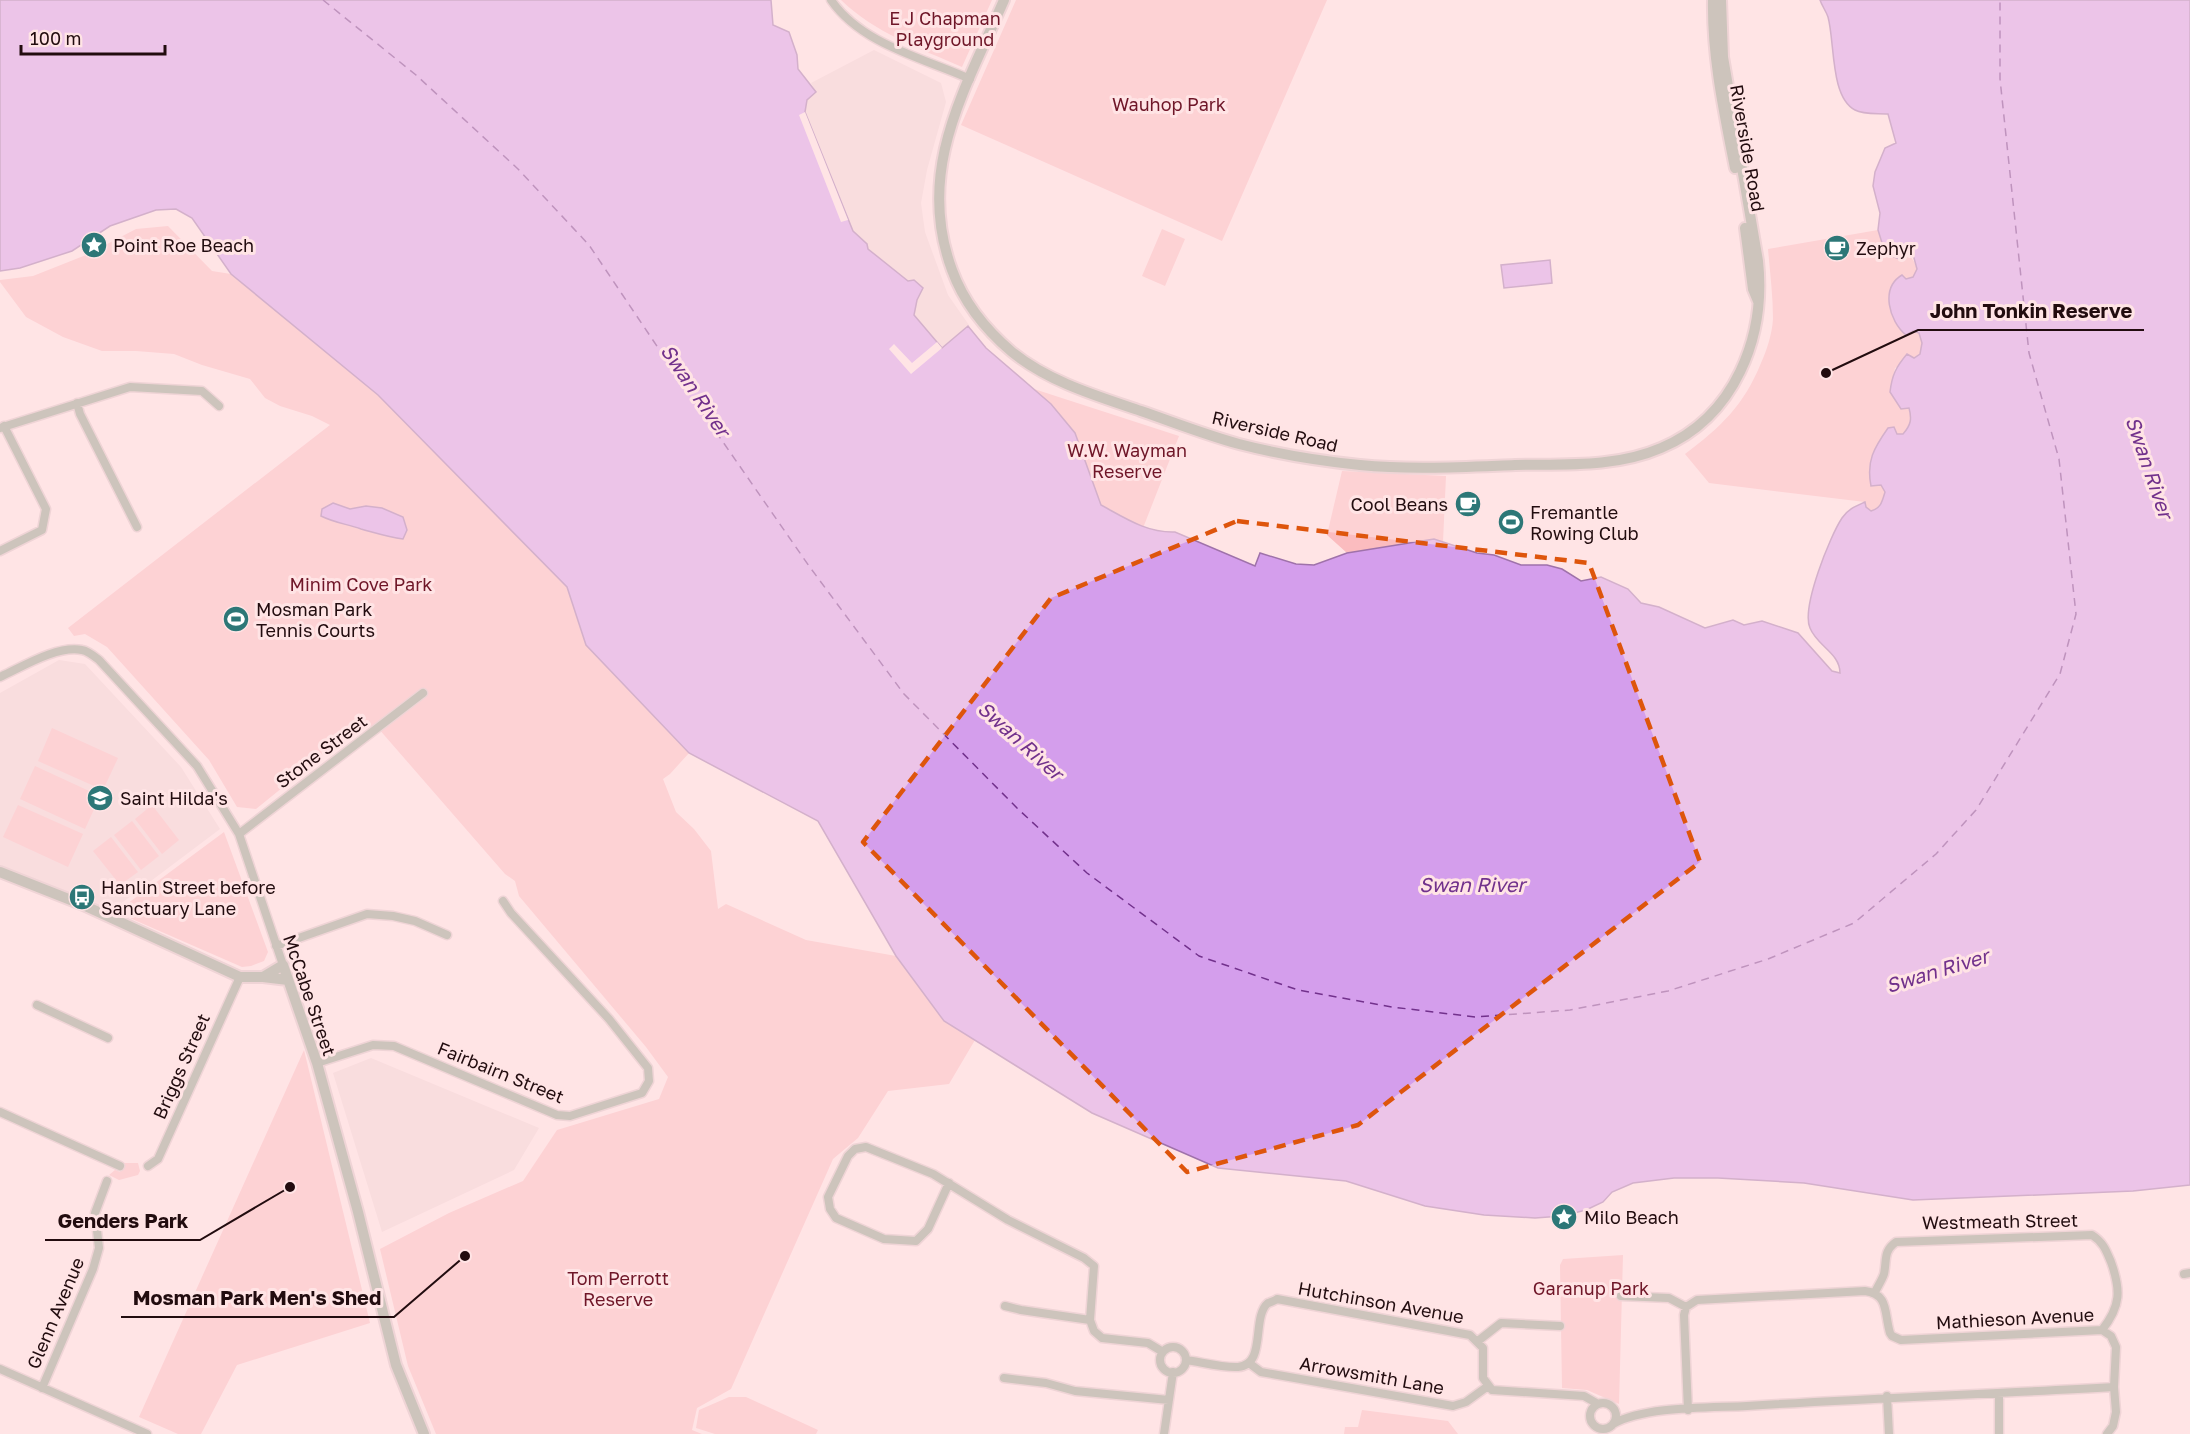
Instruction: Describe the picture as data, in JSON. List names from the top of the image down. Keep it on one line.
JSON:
{"streets":{"street":["Riverside Road","Stone Street","McCabe Street","Briggs Street","Fairbairn Street","Westmeath Street","Hutchinson Avenue","Glenn Avenue","Mathieson Avenue","Arrowsmith Lane"]},"crossings":[["Stone Street","McCabe Street"],["McCabe Street","Fairbairn Street"],["Westmeath Street","Mathieson Avenue"],["Hutchinson Avenue","Arrowsmith Lane"]],"water":["Swan River"],"parks":["E J Chapman Playground","Wauhop Park","W.W. Wayman Reserve","Minim Cove Park","Tom Perrott Reserve","Garanup Park"],"places":{"place":["Point Roe Beach","Milo Beach"],"cafe":["Zephyr","Cool Beans"],"other":["John Tonkin Reserve","Genders Park","Mosman Park Men's Shed"],"sports":["Fremantle Rowing Club","Mosman Park Tennis Courts"],"school or university":["Saint Hilda's"],"bus stop":["Hanlin Street before Sanctuary Lane"]},"scale_bar":"100 m"}
